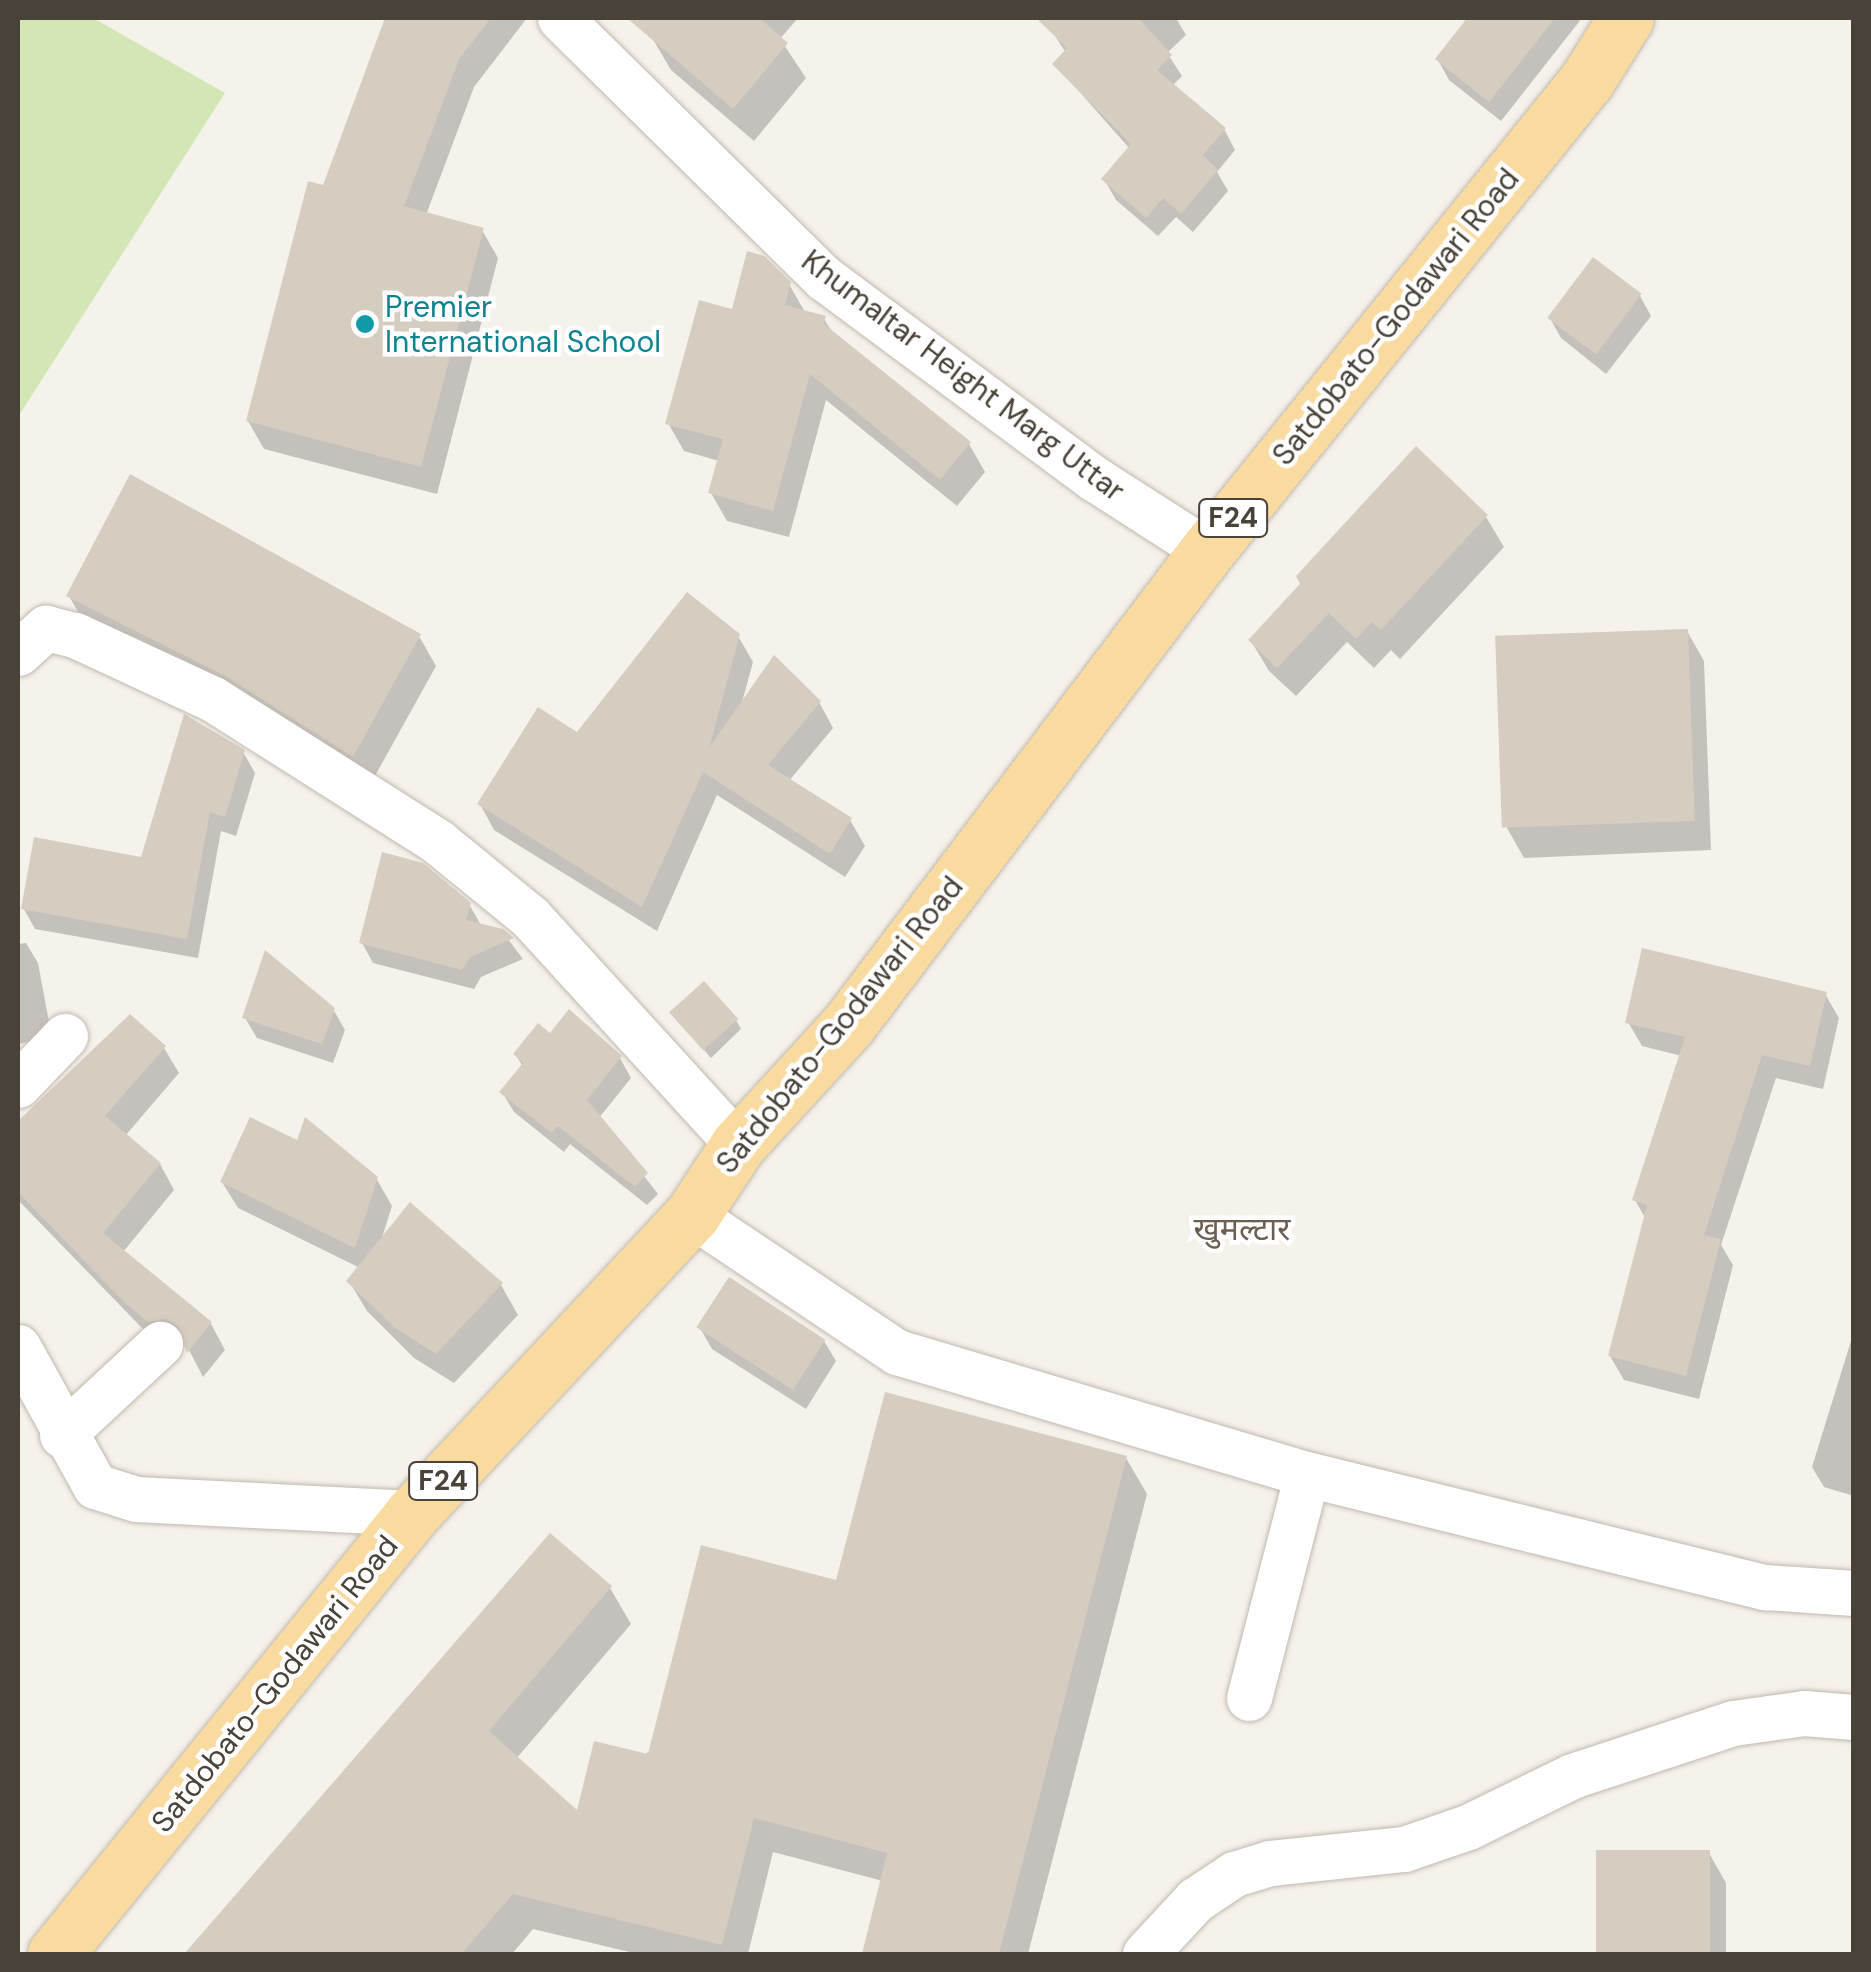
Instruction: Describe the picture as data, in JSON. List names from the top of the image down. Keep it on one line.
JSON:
{"streets":{"main road":["Satdobato-Godawari Road","F24"],"street":["Khumaltar Height Marg Uttar"]},"crossings":[["Satdobato-Godawari Road","Khumaltar Height Marg Uttar"]],"districts":["खुमल्टार"],"places":["Premier International School"]}
